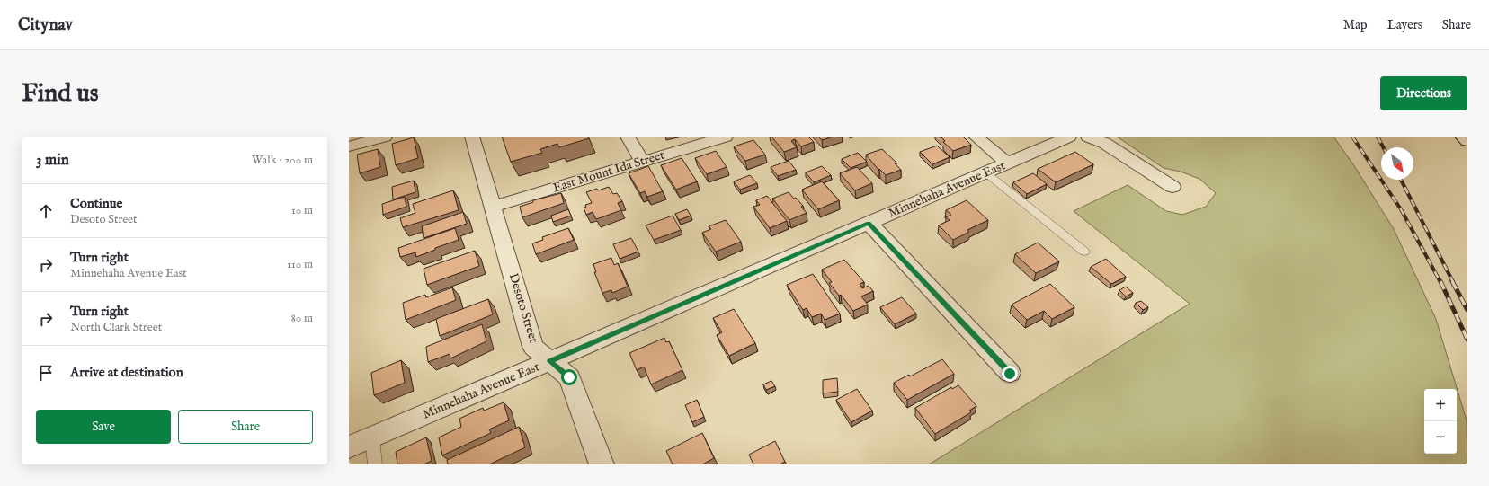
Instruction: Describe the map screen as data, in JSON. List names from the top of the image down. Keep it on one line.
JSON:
{"streets":{"street":["East Mount Ida Street","Minnehaha Avenue East","Desoto Street"]},"crossings":[["East Mount Ida Street","Desoto Street"],["Minnehaha Avenue East","Desoto Street"]],"north":"bottom right","page":{"header":"Citynav","nav":["Map","Layers","Share"],"buttons":["Directions",["Save","Share"]],"title":"Find us","heading":["3 min","Walk · 200 m"],"list":[["Continue","Desoto Street","10 m"],["Turn right","Minnehaha Avenue East","110 m"],["Turn right","North Clark Street","80 m"],"Arrive at destination"],"map_buttons":["+","−"]}}
